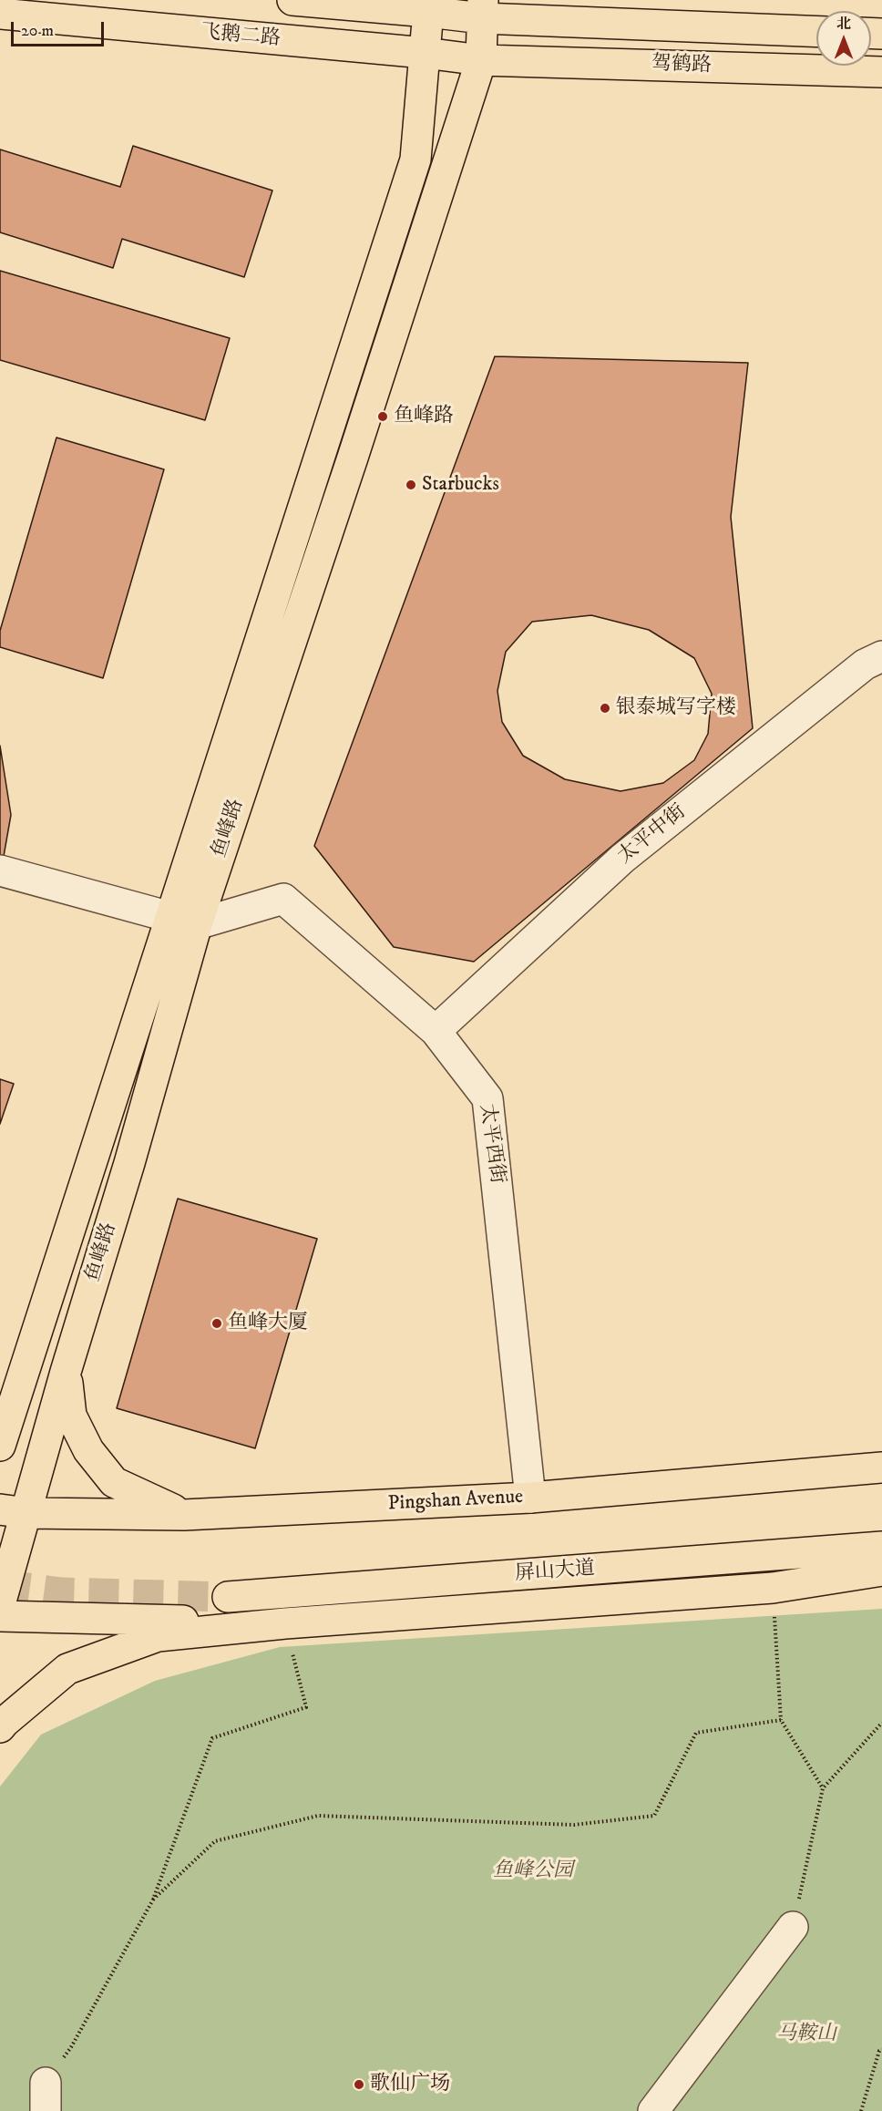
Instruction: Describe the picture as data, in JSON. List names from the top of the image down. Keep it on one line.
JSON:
{"streets":{"main road":["飞鹅二路","驾鹤路","鱼峰路","Pingshan Avenue","屏山大道"],"street":["太平中街","太平西街"]},"crossings":[["飞鹅二路","驾鹤路"],["飞鹅二路","鱼峰路"],["驾鹤路","鱼峰路"],["鱼峰路","太平西街"],["鱼峰路","Pingshan Avenue"],["太平中街","太平西街"],["太平西街","Pingshan Avenue"]],"parks":["鱼峰公园","马鞍山"],"places":["鱼峰路","Starbucks","银泰城写字楼","鱼峰大厦","歌仙广场"],"scale_bar":"20 m","north":"top"}
